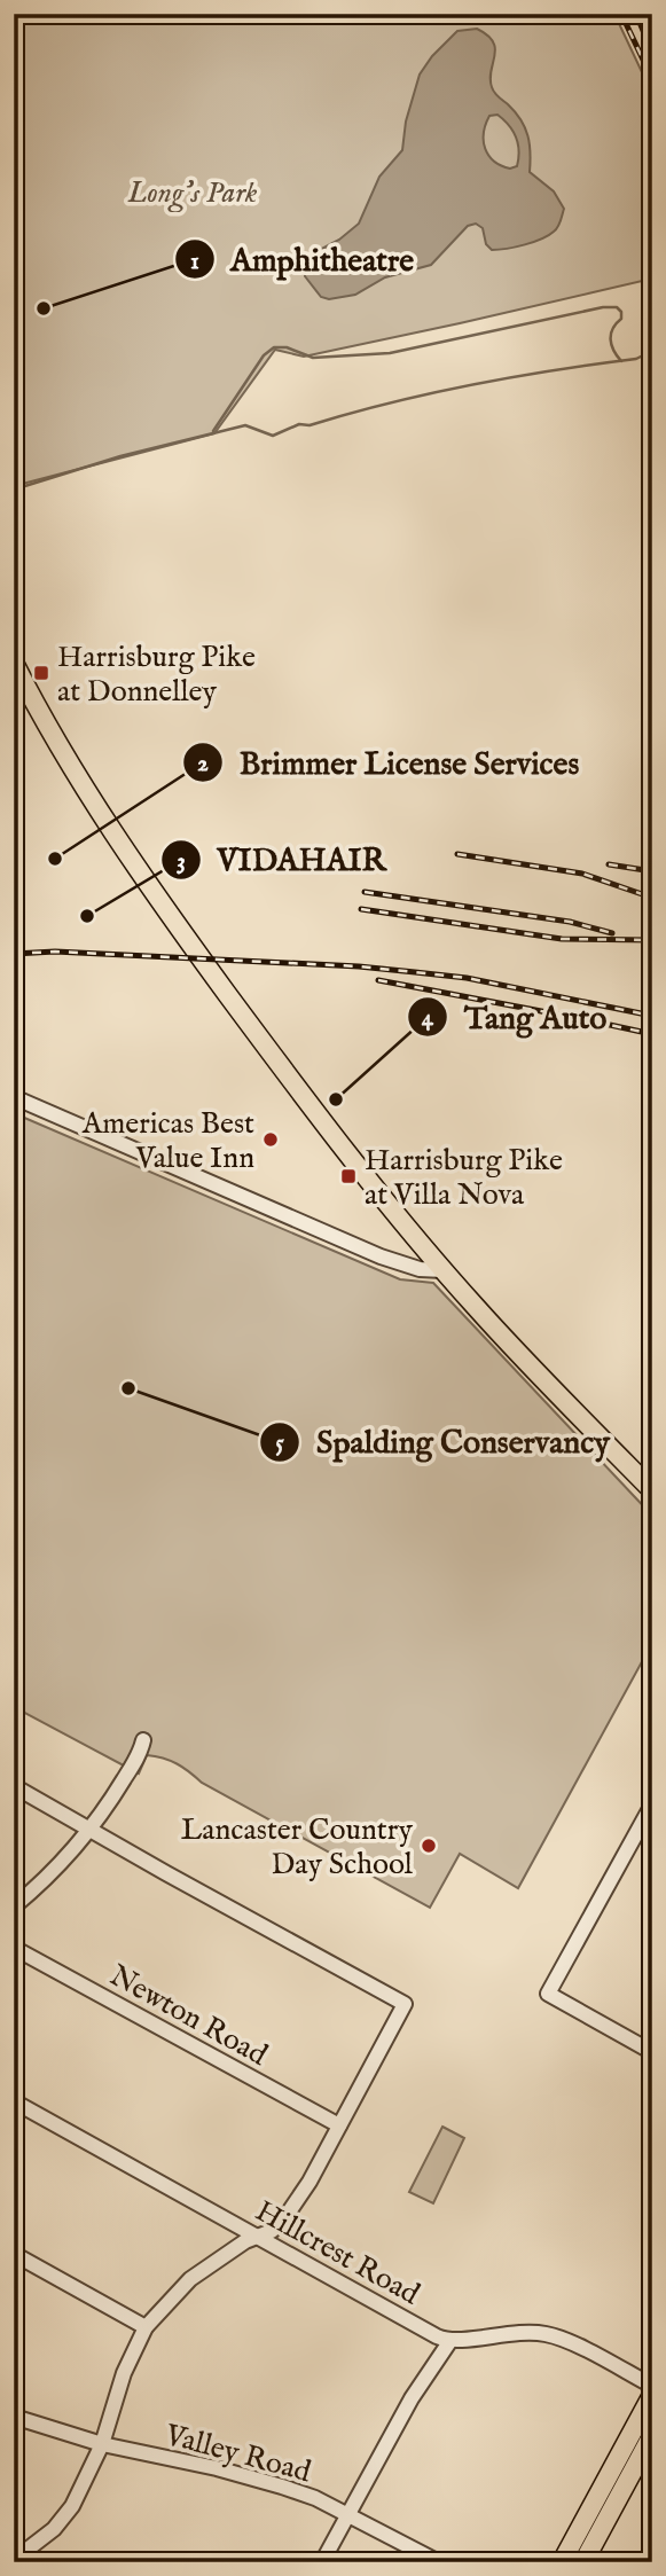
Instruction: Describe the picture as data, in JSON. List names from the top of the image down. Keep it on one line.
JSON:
{"streets":{"street":["Newton Road","Hillcrest Road","Valley Road"]},"parks":["Long's Park"],"places":{"other":["Amphitheatre","Brimmer License Services","VIDAHAIR","Tang Auto","Americas Best Value Inn","Spalding Conservancy","Lancaster Country Day School"],"transit":["Harrisburg Pike at Donnelley","Harrisburg Pike at Villa Nova"]}}
